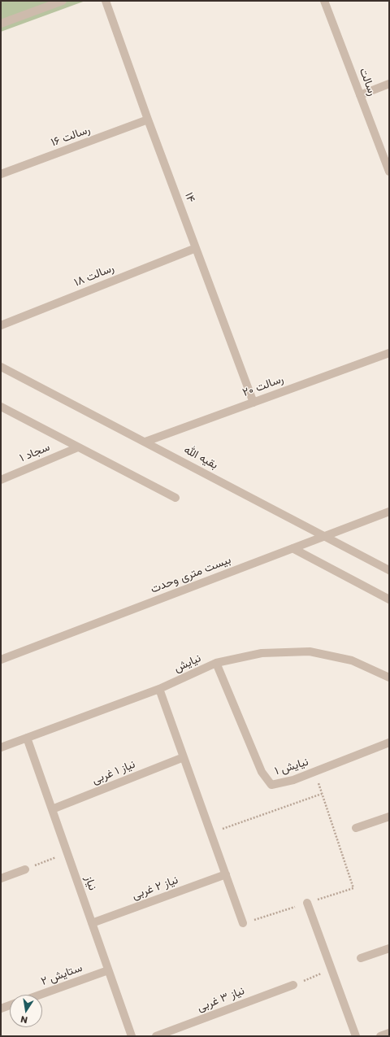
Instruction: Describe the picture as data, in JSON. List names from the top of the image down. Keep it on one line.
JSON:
{"streets":{"street":["رسالت","رسالت ۱۶","۱۴","رسالت ۱۸","رسالت ۲۰","سجاد ۱","بقیه الله","بیست متری وحدت","نیایش","نیایش ۱","نیاز ۱ غربی","نیاز","نیاز ۲ غربی","ستایش ۲","نیاز ۳ غربی"]},"crossings":[["رسالت ۱۶","۱۴"],["۱۴","رسالت ۱۸"],["۱۴","رسالت ۲۰"],["رسالت ۲۰","بقیه الله"],["بقیه الله","بیست متری وحدت"],["نیایش","نیایش ۱"],["نیایش","نیاز"],["نیاز ۱ غربی","نیاز"],["نیاز","نیاز ۲ غربی"],["نیاز","ستایش ۲"]],"north":"bottom"}
